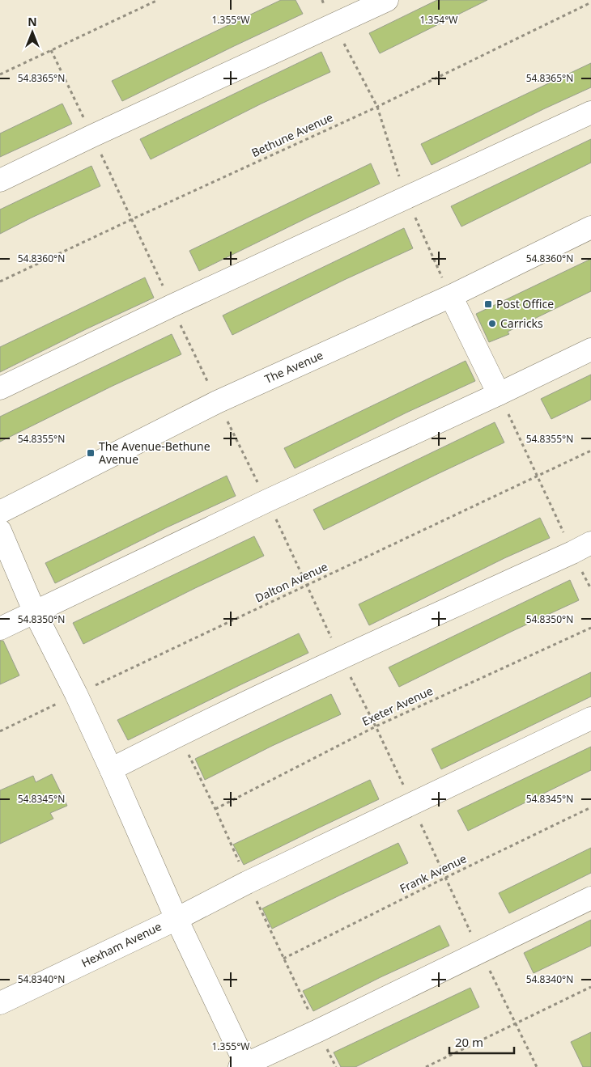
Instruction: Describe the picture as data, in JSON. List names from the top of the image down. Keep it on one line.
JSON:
{"streets":{"street":["The Avenue","Hexham Avenue"],"path":["Bethune Avenue","Dalton Avenue","Exeter Avenue","Frank Avenue"]},"places":{"transit":["Post Office","The Avenue-Bethune Avenue"],"other":["Carricks"]},"scale_bar":"20 m","north":"top","coordinates":["1.355°W","1.354°W","54.8365°N","54.8360°N","54.8355°N","54.8350°N","54.8345°N","54.8340°N"]}
